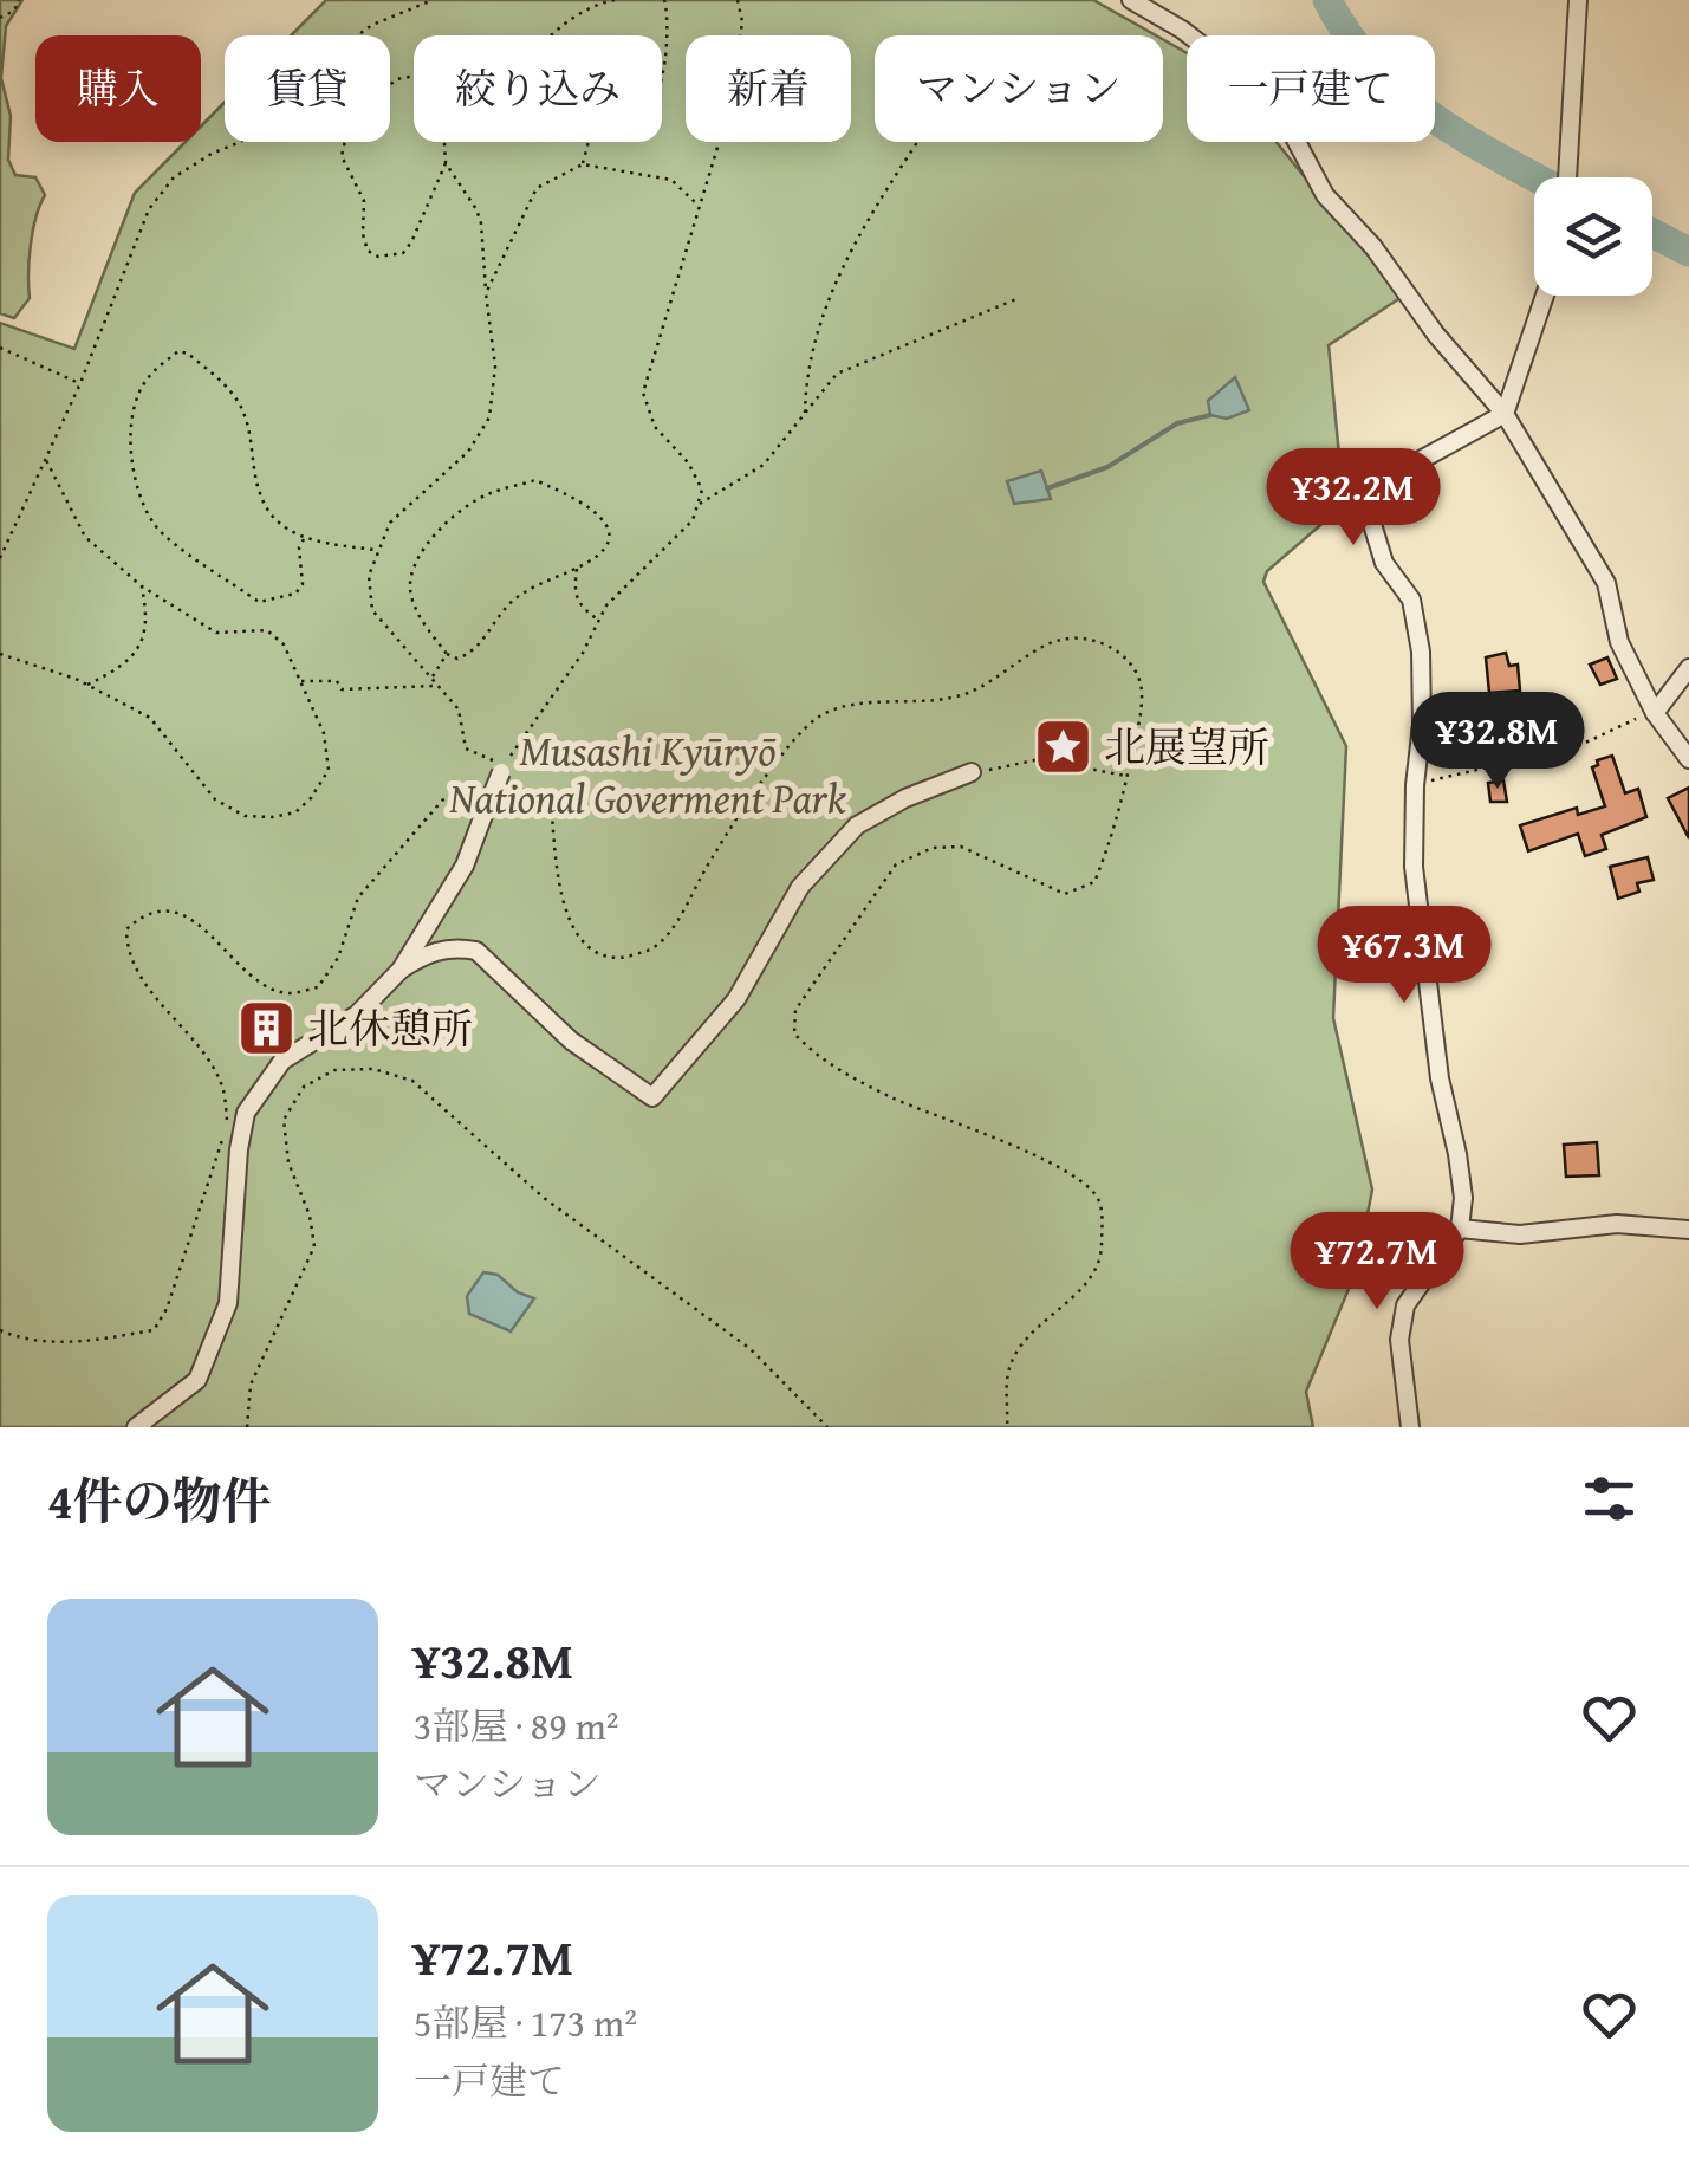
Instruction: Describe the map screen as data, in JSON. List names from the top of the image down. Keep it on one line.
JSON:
{"parks":["Musashi Kyūryō National Goverment Park"],"places":{"place":["北展望所"],"building":["北休憩所"]},"page":{"chip":["購入","賃貸","絞り込み","新着","マンション","一戸建て"],"price":["¥32.2M","¥32.8M","¥67.3M","¥72.7M"],"heading":"4件の物件","list":[{"name":"¥32.8M","note":"3部屋 · 89 m² · マンション"},{"name":"¥72.7M","note":"5部屋 · 173 m² · 一戸建て"}]}}
